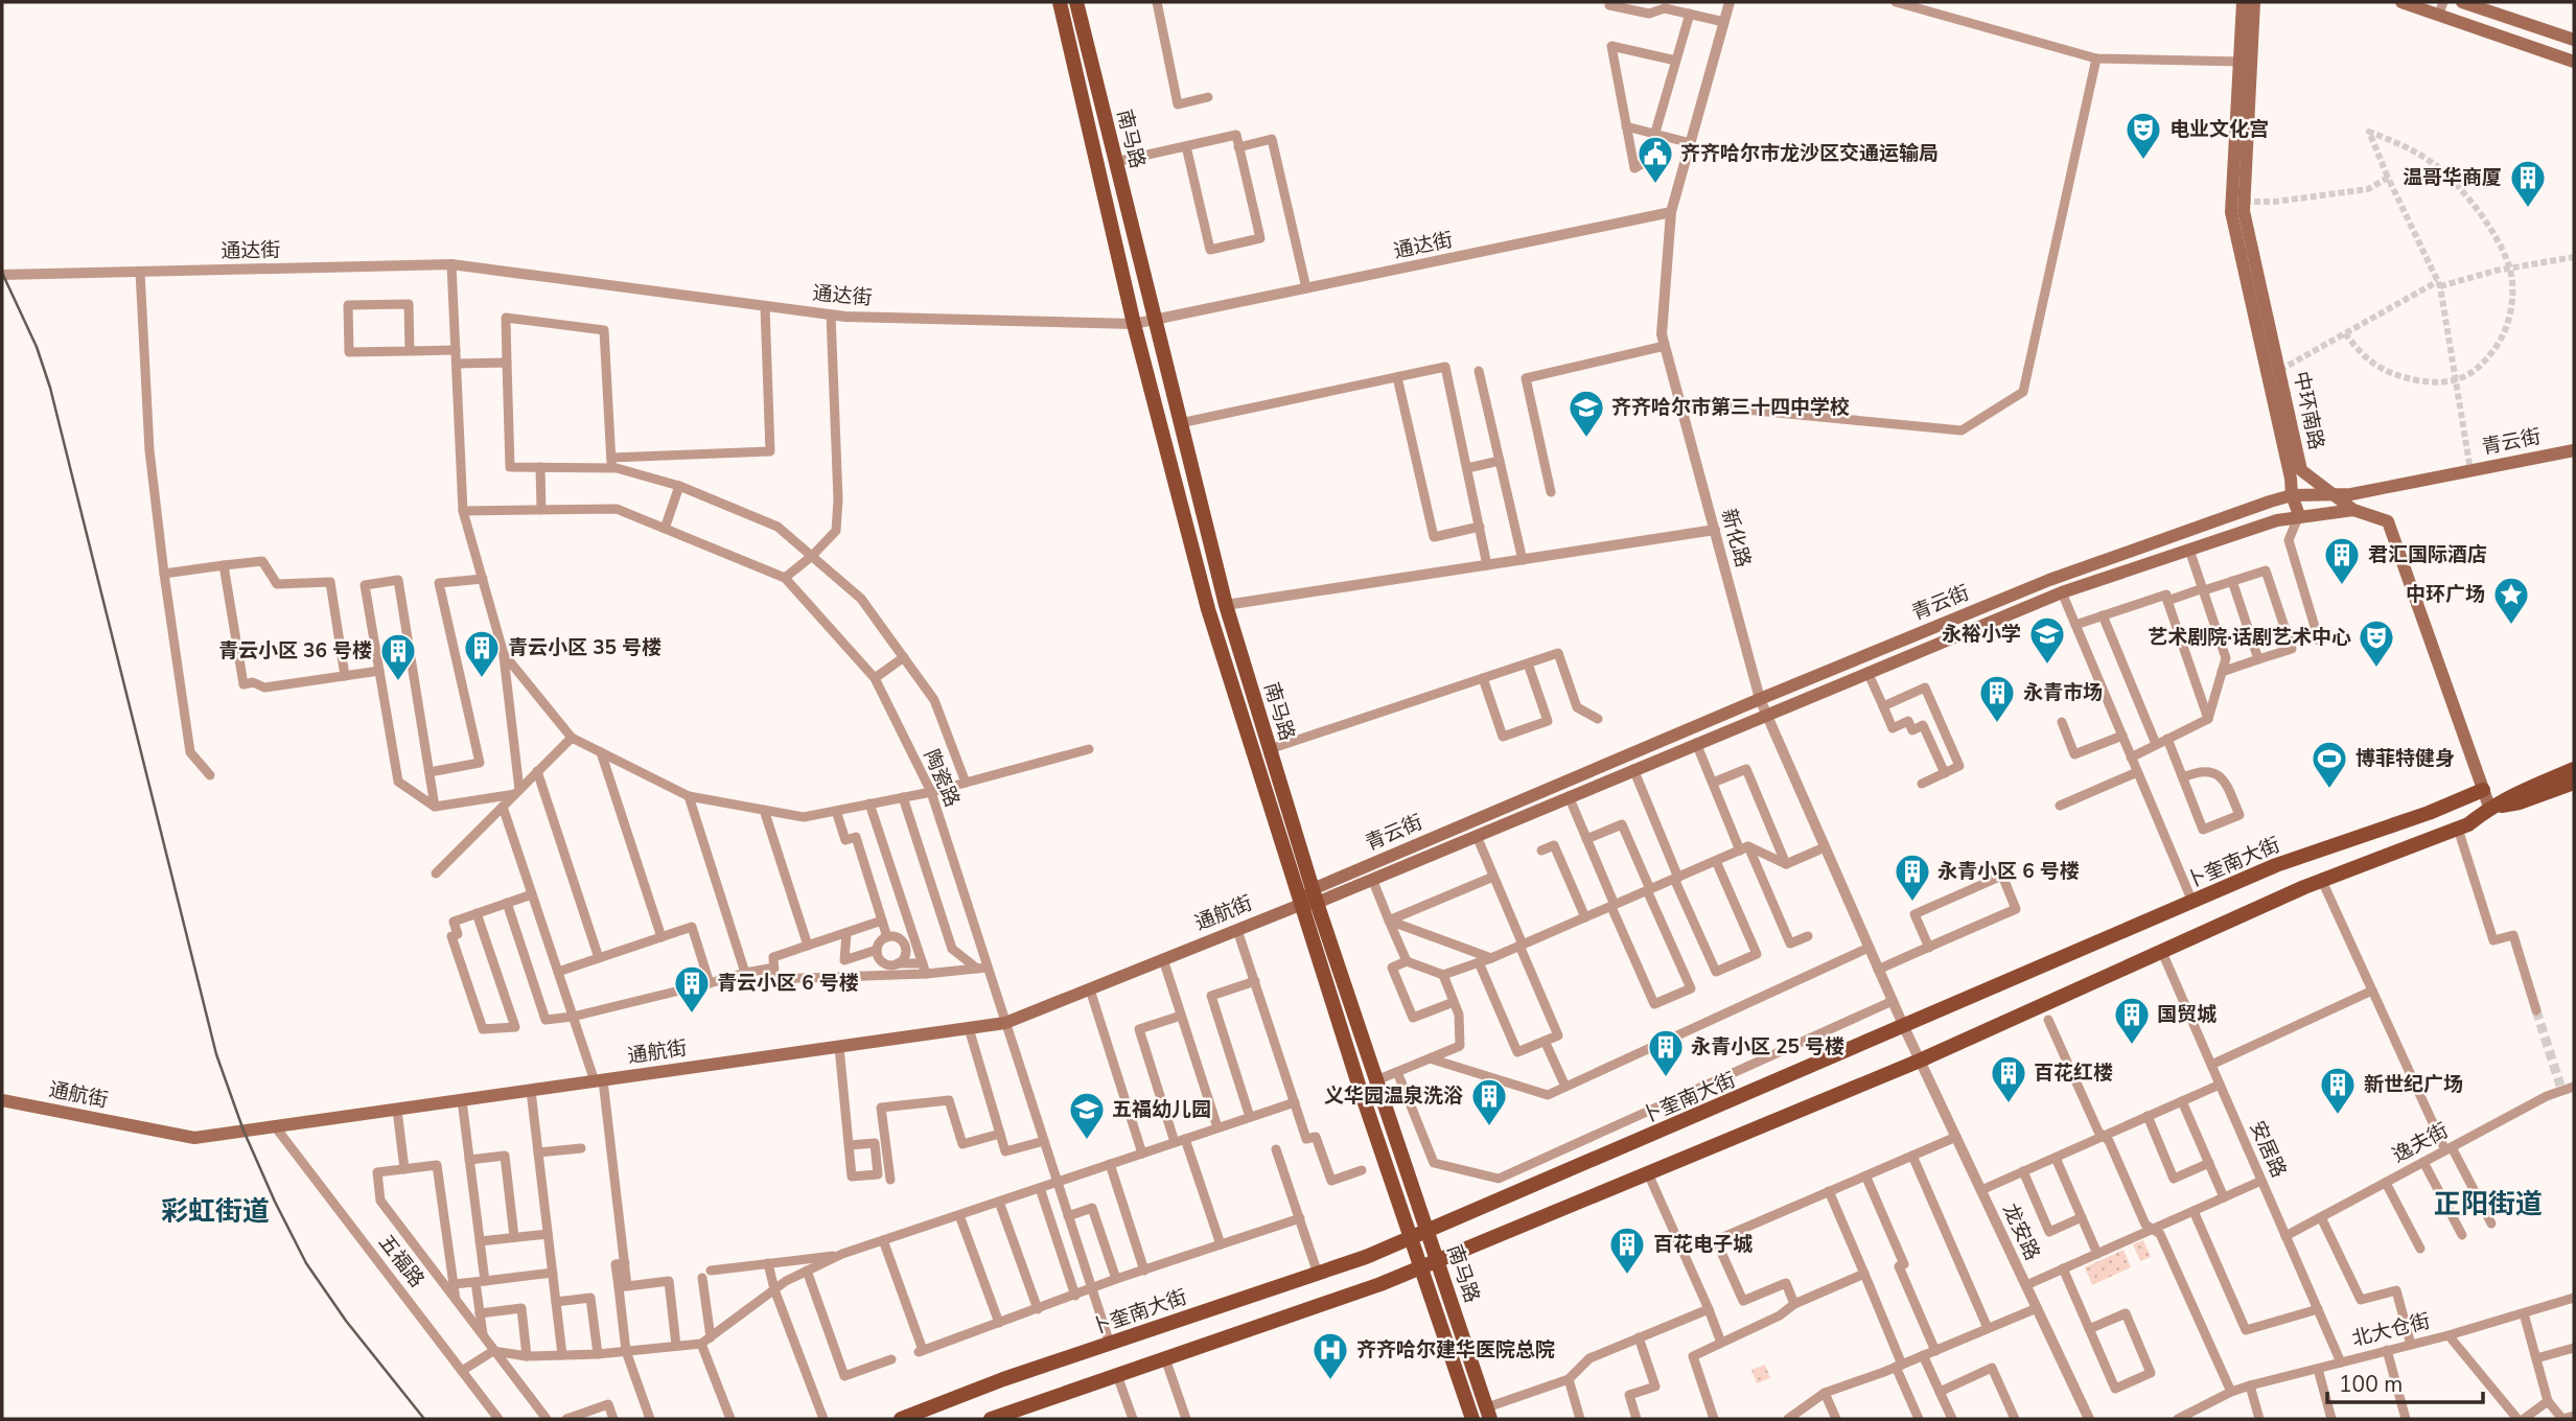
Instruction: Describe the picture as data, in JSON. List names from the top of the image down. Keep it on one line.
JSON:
{"streets":{"main road":["南马路","中环南路","青云街","卜奎南大街","通航街"],"street":["通达街","新化路","陶瓷路","逸夫街","安居路","龙安路","五福路","北大仓街"]},"crossings":[["南马路","通达街"],["南马路","青云街"],["南马路","卜奎南大街"],["南马路","通航街"],["通达街","新化路"],["中环南路","青云街"],["中环南路","卜奎南大街"],["青云街","新化路"],["青云街","通航街"],["新化路","卜奎南大街"],["新化路","龙安路"],["陶瓷路","卜奎南大街"],["陶瓷路","通航街"],["通航街","五福路"],["逸夫街","安居路"],["安居路","北大仓街"]],"districts":["正阳街道","彩虹街道"],"places":{"theatre":["电业文化宫","艺术剧院·话剧艺术中心"],"public building":["齐齐哈尔市龙沙区交通运输局"],"building":["温哥华商厦","君汇国际酒店","青云小区 35 号楼","青云小区 36 号楼","永青市场","永青小区 6 号楼","青云小区 6 号楼","国贸城","永青小区 25 号楼","百花红楼","新世纪广场","义华园温泉洗浴","百花电子城"],"school or university":["齐齐哈尔市第三十四中学校","永裕小学","五福幼儿园"],"place":["中环广场"],"sports":["博菲特健身"],"hospital":["齐齐哈尔建华医院总院"]},"scale_bar":"100 m"}
